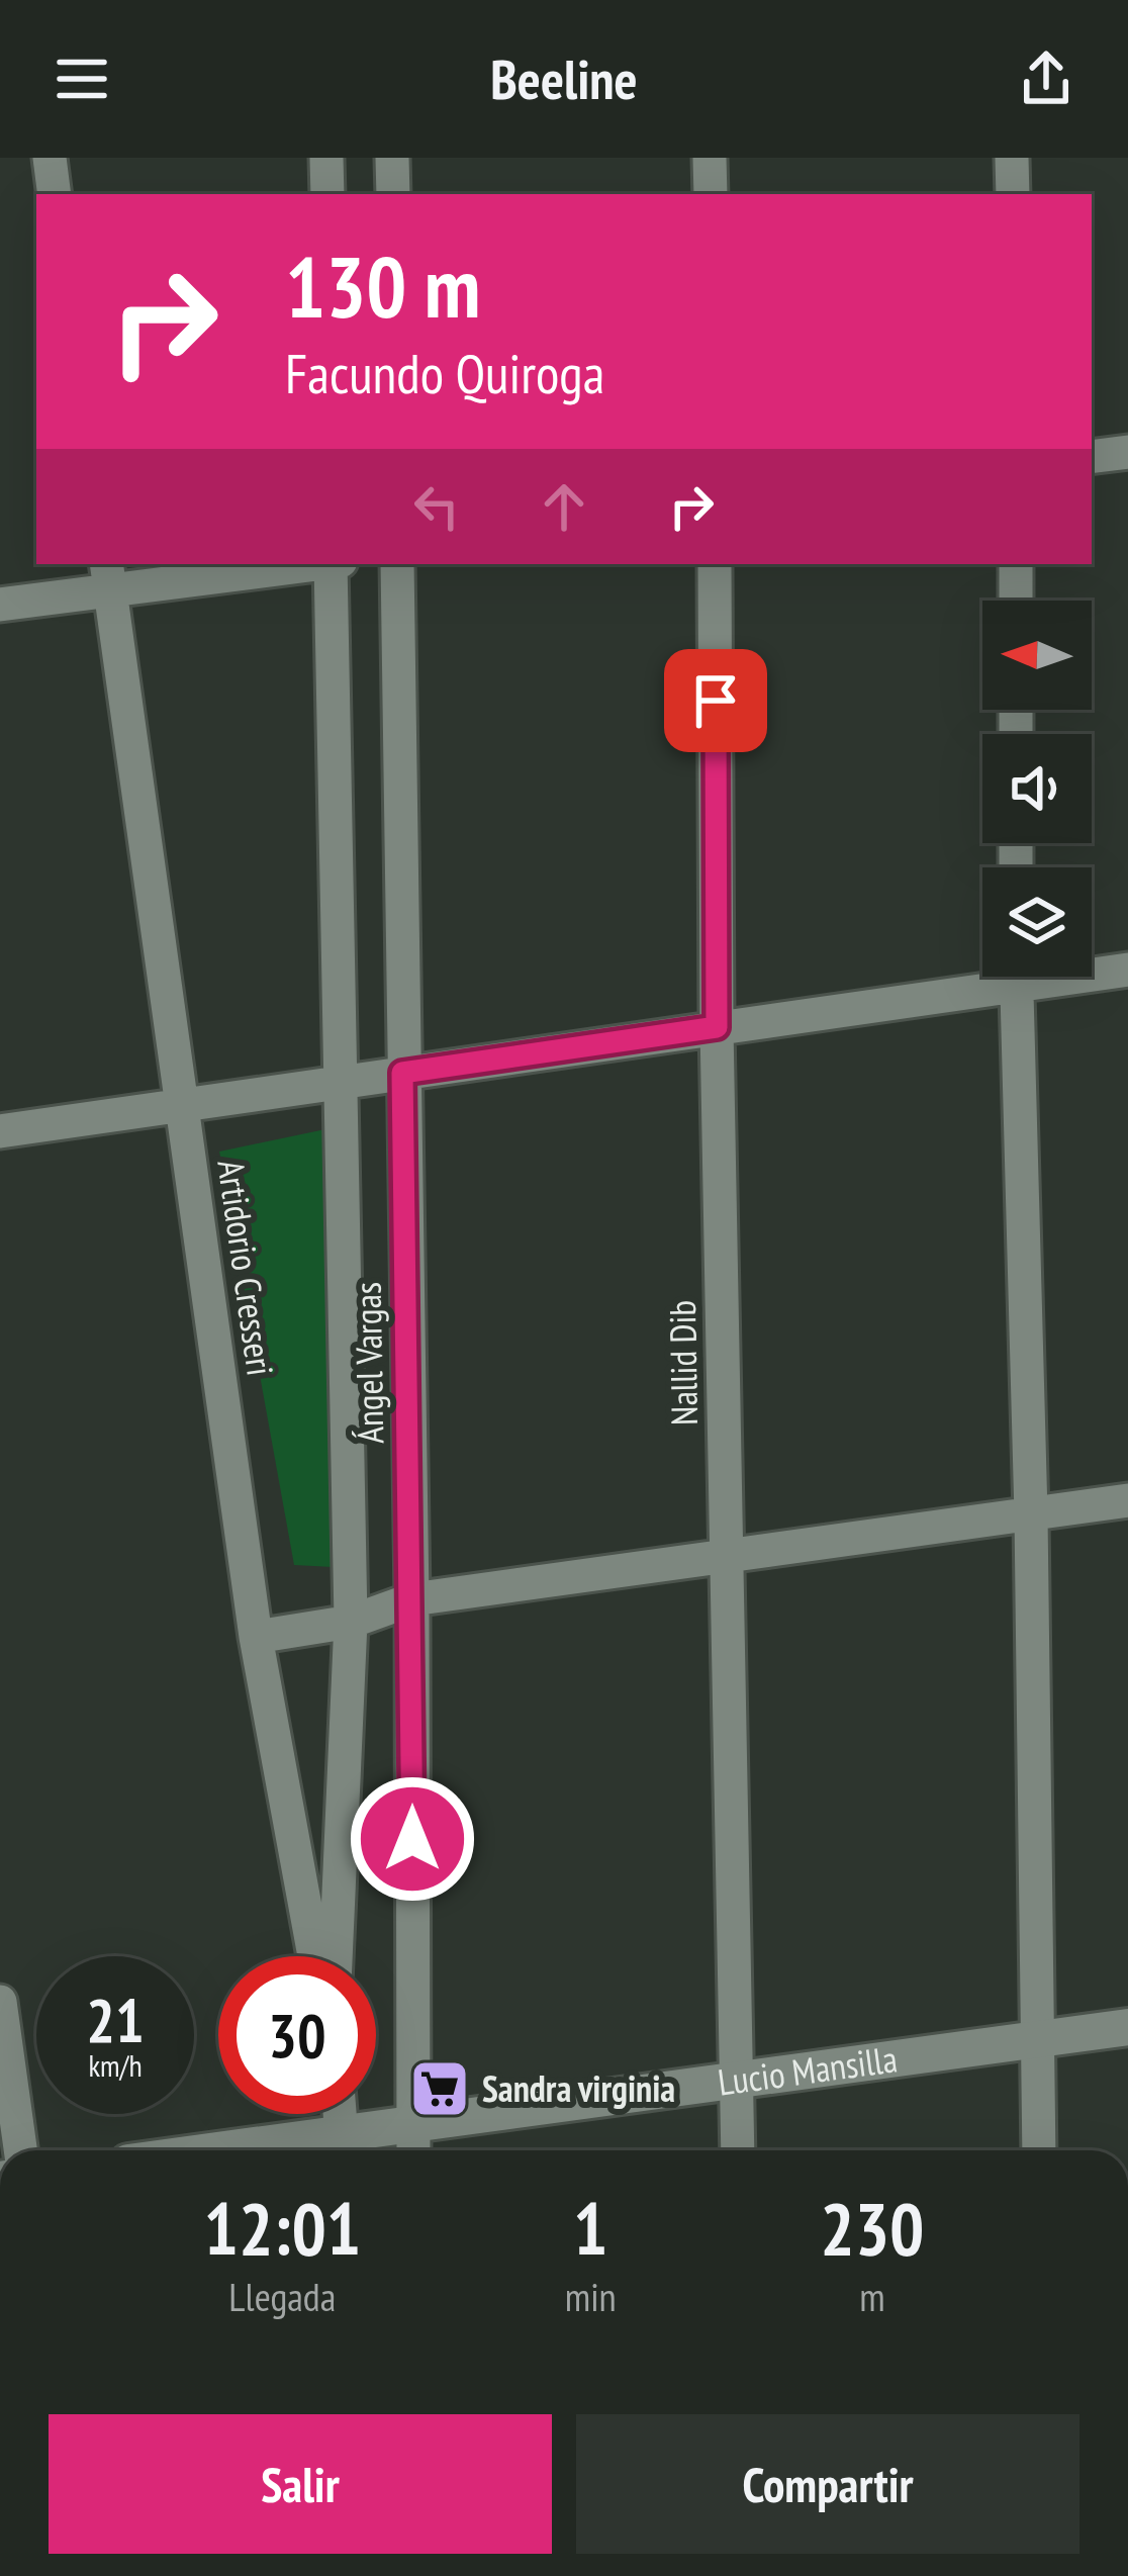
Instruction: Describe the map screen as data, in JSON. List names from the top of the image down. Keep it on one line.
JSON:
{"streets":{"street":["Artidorio Cresseri","Ángel Vargas","Nallid Dib","Lucio Mansilla"]},"crossings":[["Ángel Vargas","Lucio Mansilla"],["Nallid Dib","Lucio Mansilla"]],"places":{"supermarket":["Sandra virginia"]},"north":"left","page":{"header":"Beeline","turn":["130 m","Facundo Quiroga"],"speed":"21 km/h","limit":"30","eta":["12:01","Llegada","1","min","230","m"],"buttons":["Salir","Compartir"]}}
